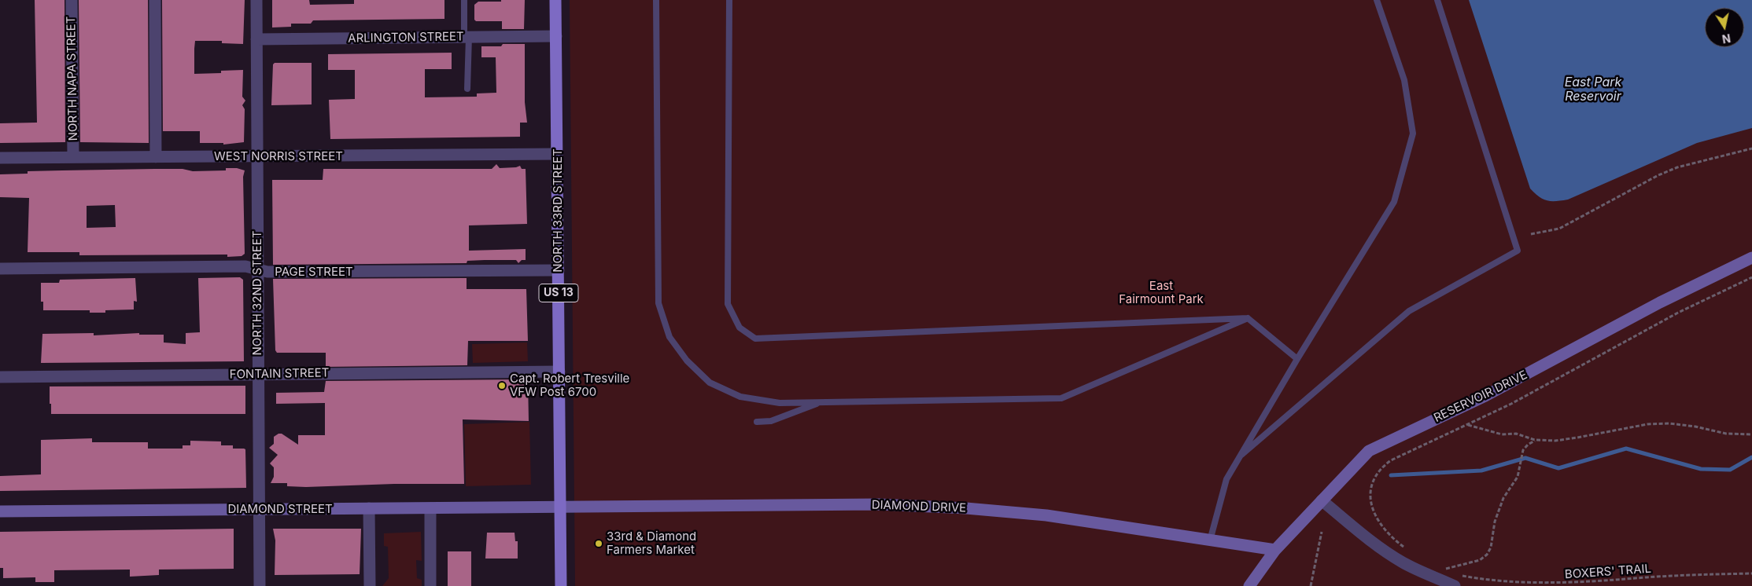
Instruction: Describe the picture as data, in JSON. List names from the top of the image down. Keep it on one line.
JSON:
{"streets":{"main road":["NORTH 33RD STREET","US 13"],"street":["ARLINGTON STREET","NORTH NAPA STREET","WEST NORRIS STREET","PAGE STREET","NORTH 32ND STREET","FONTAIN STREET","RESERVOIR DRIVE","DIAMOND DRIVE","DIAMOND STREET"],"path":["BOXERS' TRAIL"]},"crossings":[["ARLINGTON STREET","NORTH 33RD STREET"],["ARLINGTON STREET","NORTH 32ND STREET"],["NORTH NAPA STREET","WEST NORRIS STREET"],["WEST NORRIS STREET","NORTH 33RD STREET"],["WEST NORRIS STREET","NORTH 32ND STREET"],["NORTH 33RD STREET","PAGE STREET"],["NORTH 33RD STREET","FONTAIN STREET"],["NORTH 33RD STREET","DIAMOND DRIVE"],["NORTH 33RD STREET","DIAMOND STREET"],["PAGE STREET","NORTH 32ND STREET"],["NORTH 32ND STREET","FONTAIN STREET"],["NORTH 32ND STREET","DIAMOND STREET"],["RESERVOIR DRIVE","DIAMOND DRIVE"],["DIAMOND DRIVE","DIAMOND STREET"]],"water":["East Park Reservoir"],"parks":["East Fairmount Park"],"places":["Capt. Robert Tresville VFW Post 6700","33rd & Diamond Farmers Market"],"north":"bottom"}
